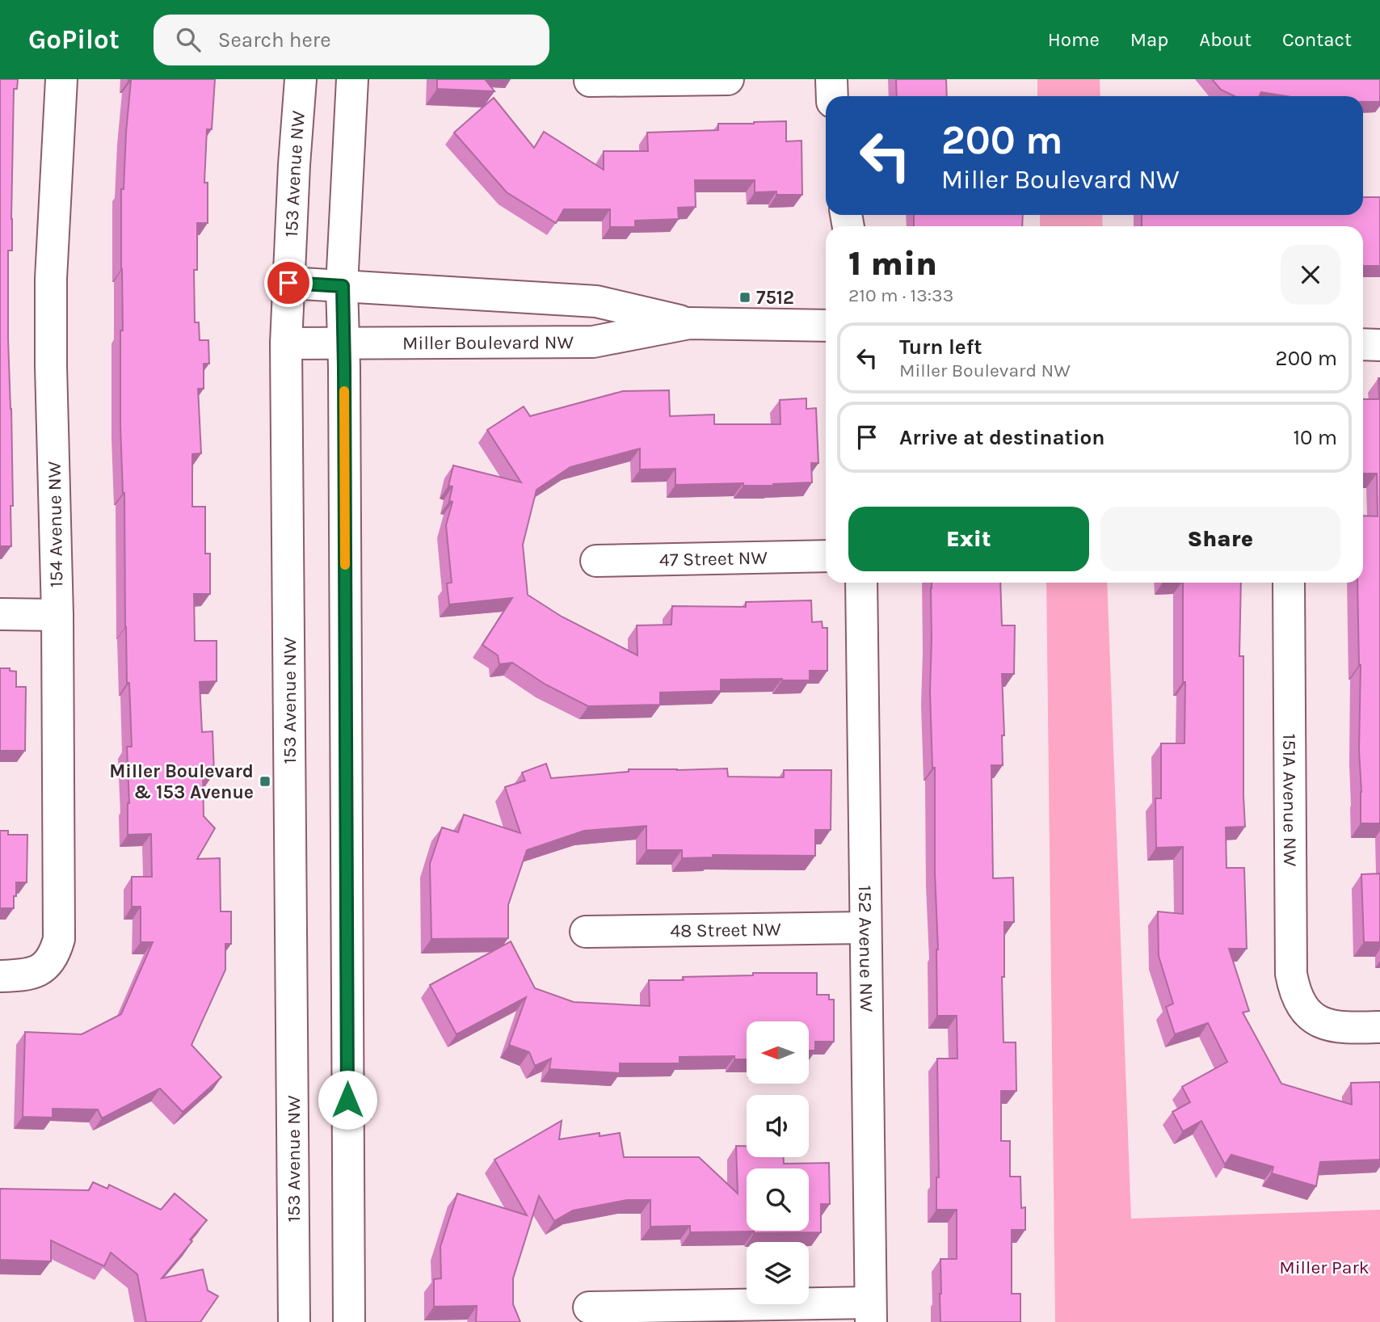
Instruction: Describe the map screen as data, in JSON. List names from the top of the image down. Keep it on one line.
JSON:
{"streets":{"street":["153 Avenue NW","Miller Boulevard NW","154 Avenue NW","47 Street NW","151A Avenue NW","48 Street NW","152 Avenue NW"]},"crossings":[["153 Avenue NW","Miller Boulevard NW"],["48 Street NW","152 Avenue NW"]],"parks":["Miller Park"],"places":{"transit":["7512","Miller Boulevard & 153 Avenue"]},"north":"left","page":{"header":"GoPilot","search":"Search here","nav":["Home","Map","About","Contact"],"turn":["200 m","Miller Boulevard NW"],"heading":["1 min","210 m · 13:33"],"list":[{"name":"Turn left","note":"Miller Boulevard NW","value":"200 m"},{"name":"Arrive at destination","value":"10 m"}],"buttons":["Exit","Share"]}}
